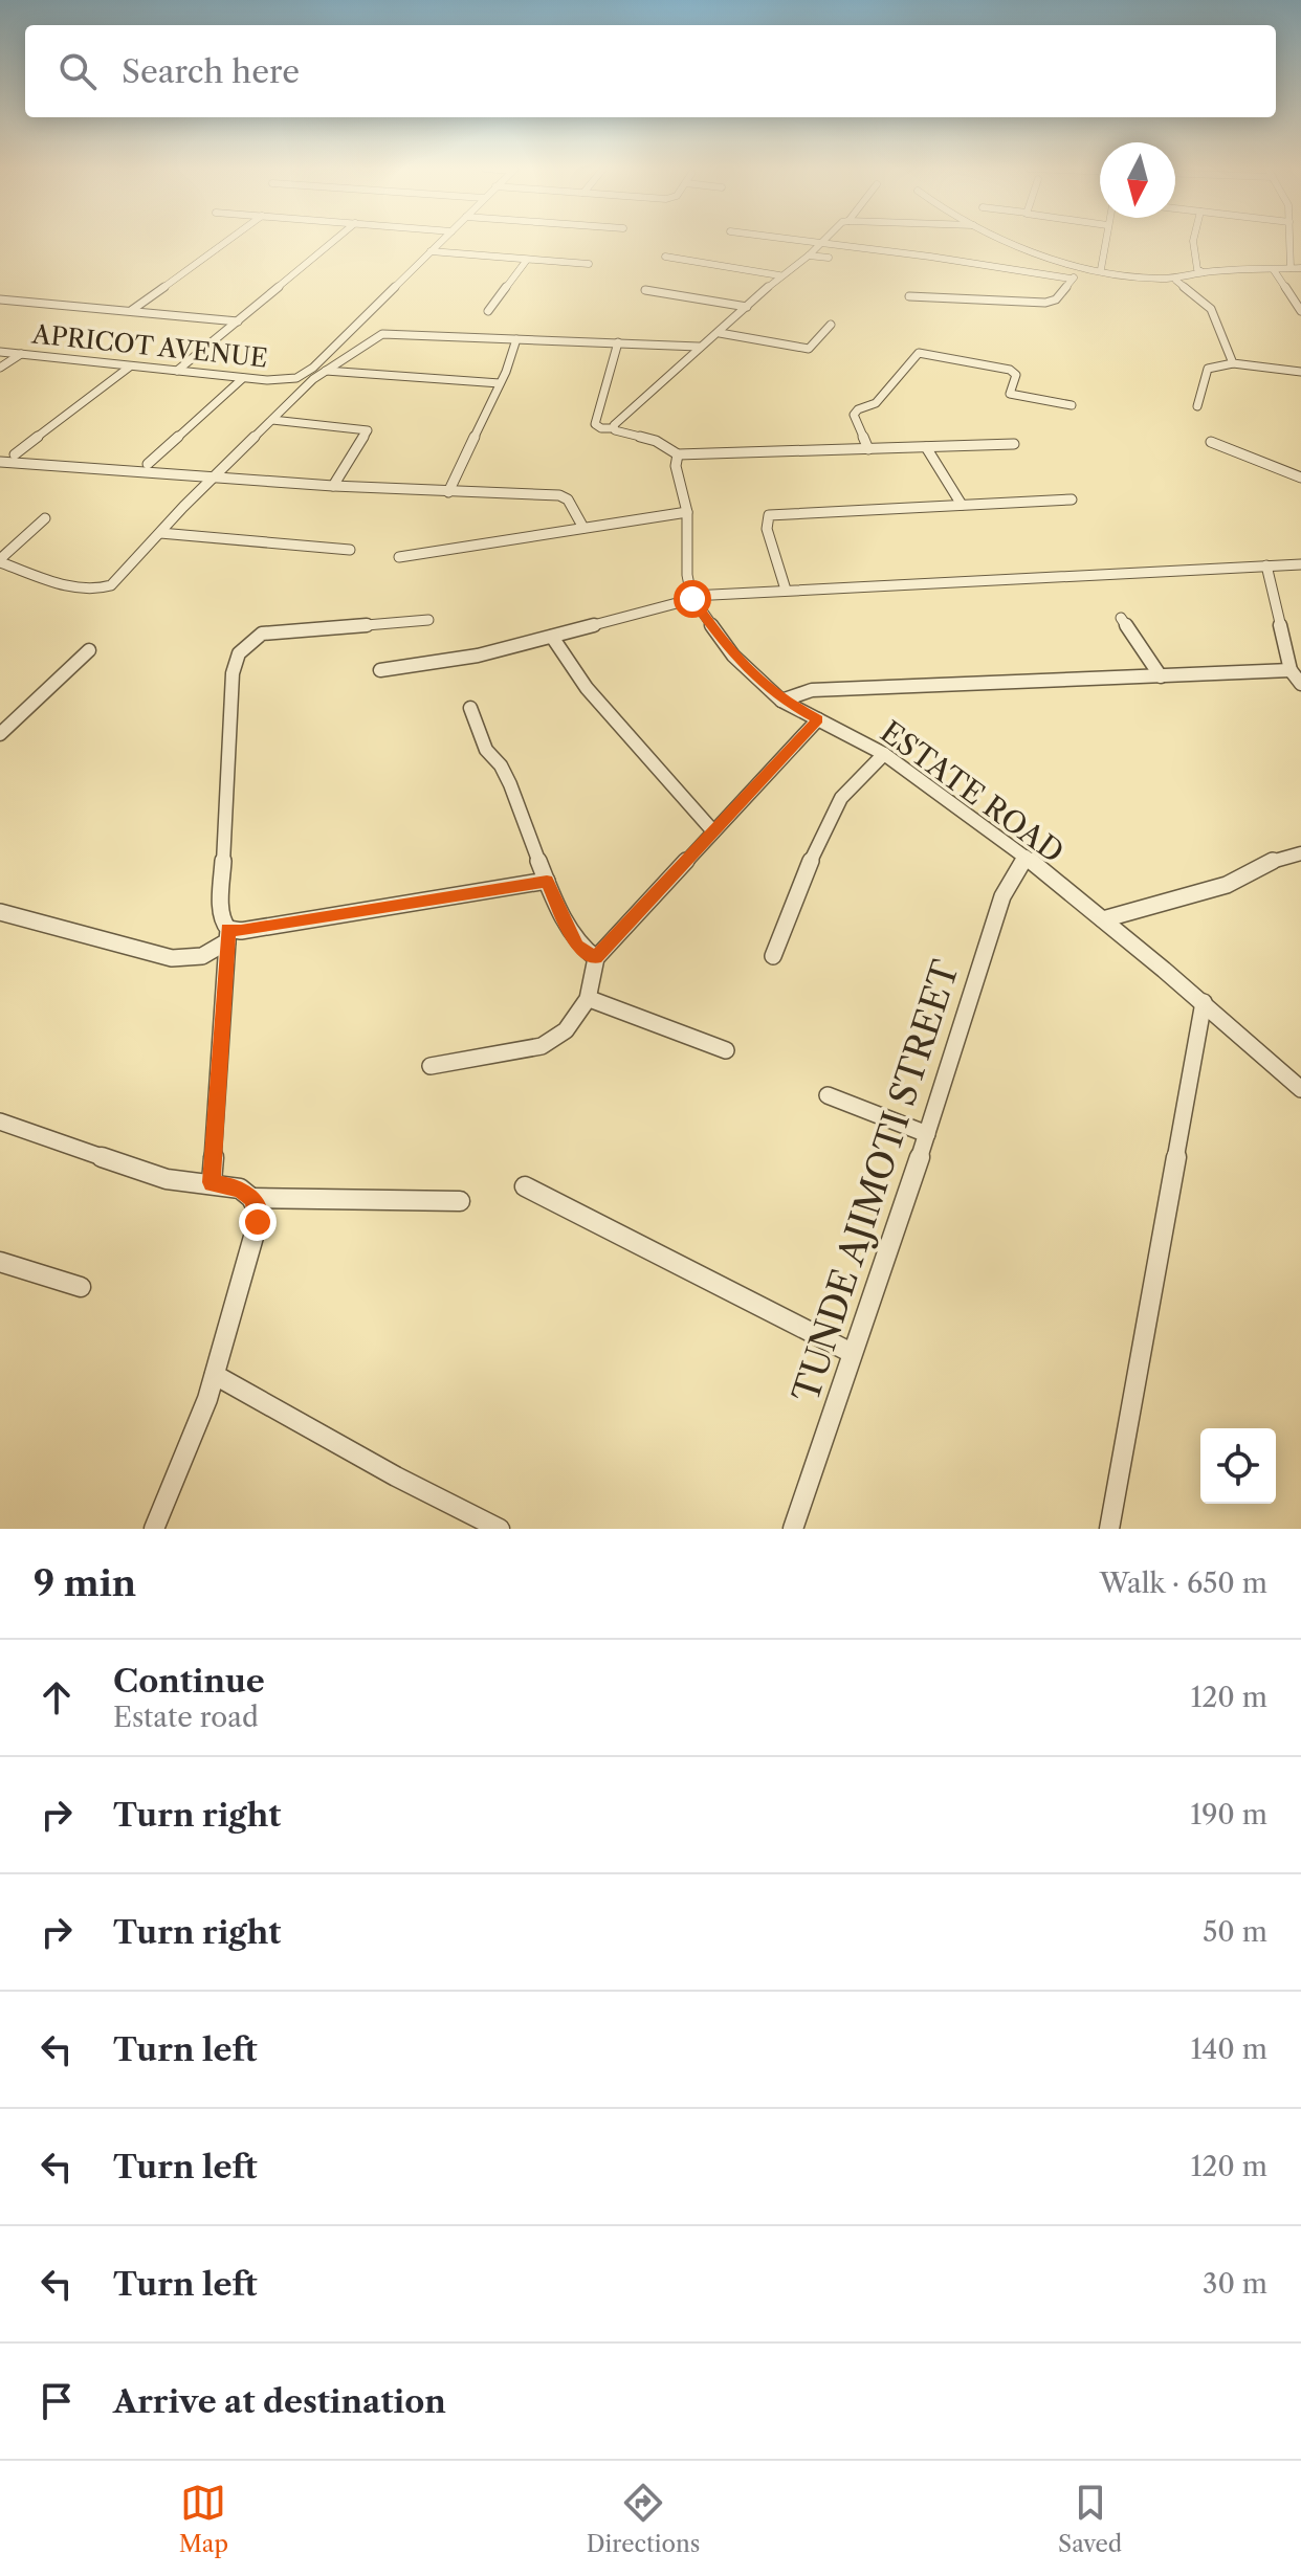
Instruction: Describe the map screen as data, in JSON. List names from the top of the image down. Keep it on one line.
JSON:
{"streets":{"street":["APRICOT AVENUE","ESTATE ROAD","TUNDE AJIMOTI STREET"]},"crossings":[["ESTATE ROAD","TUNDE AJIMOTI STREET"]],"north":"bottom","page":{"search":"Search here","heading":["9 min","Walk · 650 m"],"list":[["Continue","Estate road","120 m"],["Turn right","190 m"],["Turn right","50 m"],["Turn left","140 m"],["Turn left","120 m"],["Turn left","30 m"],"Arrive at destination"],"nav":["Map","Directions","Saved"]}}
